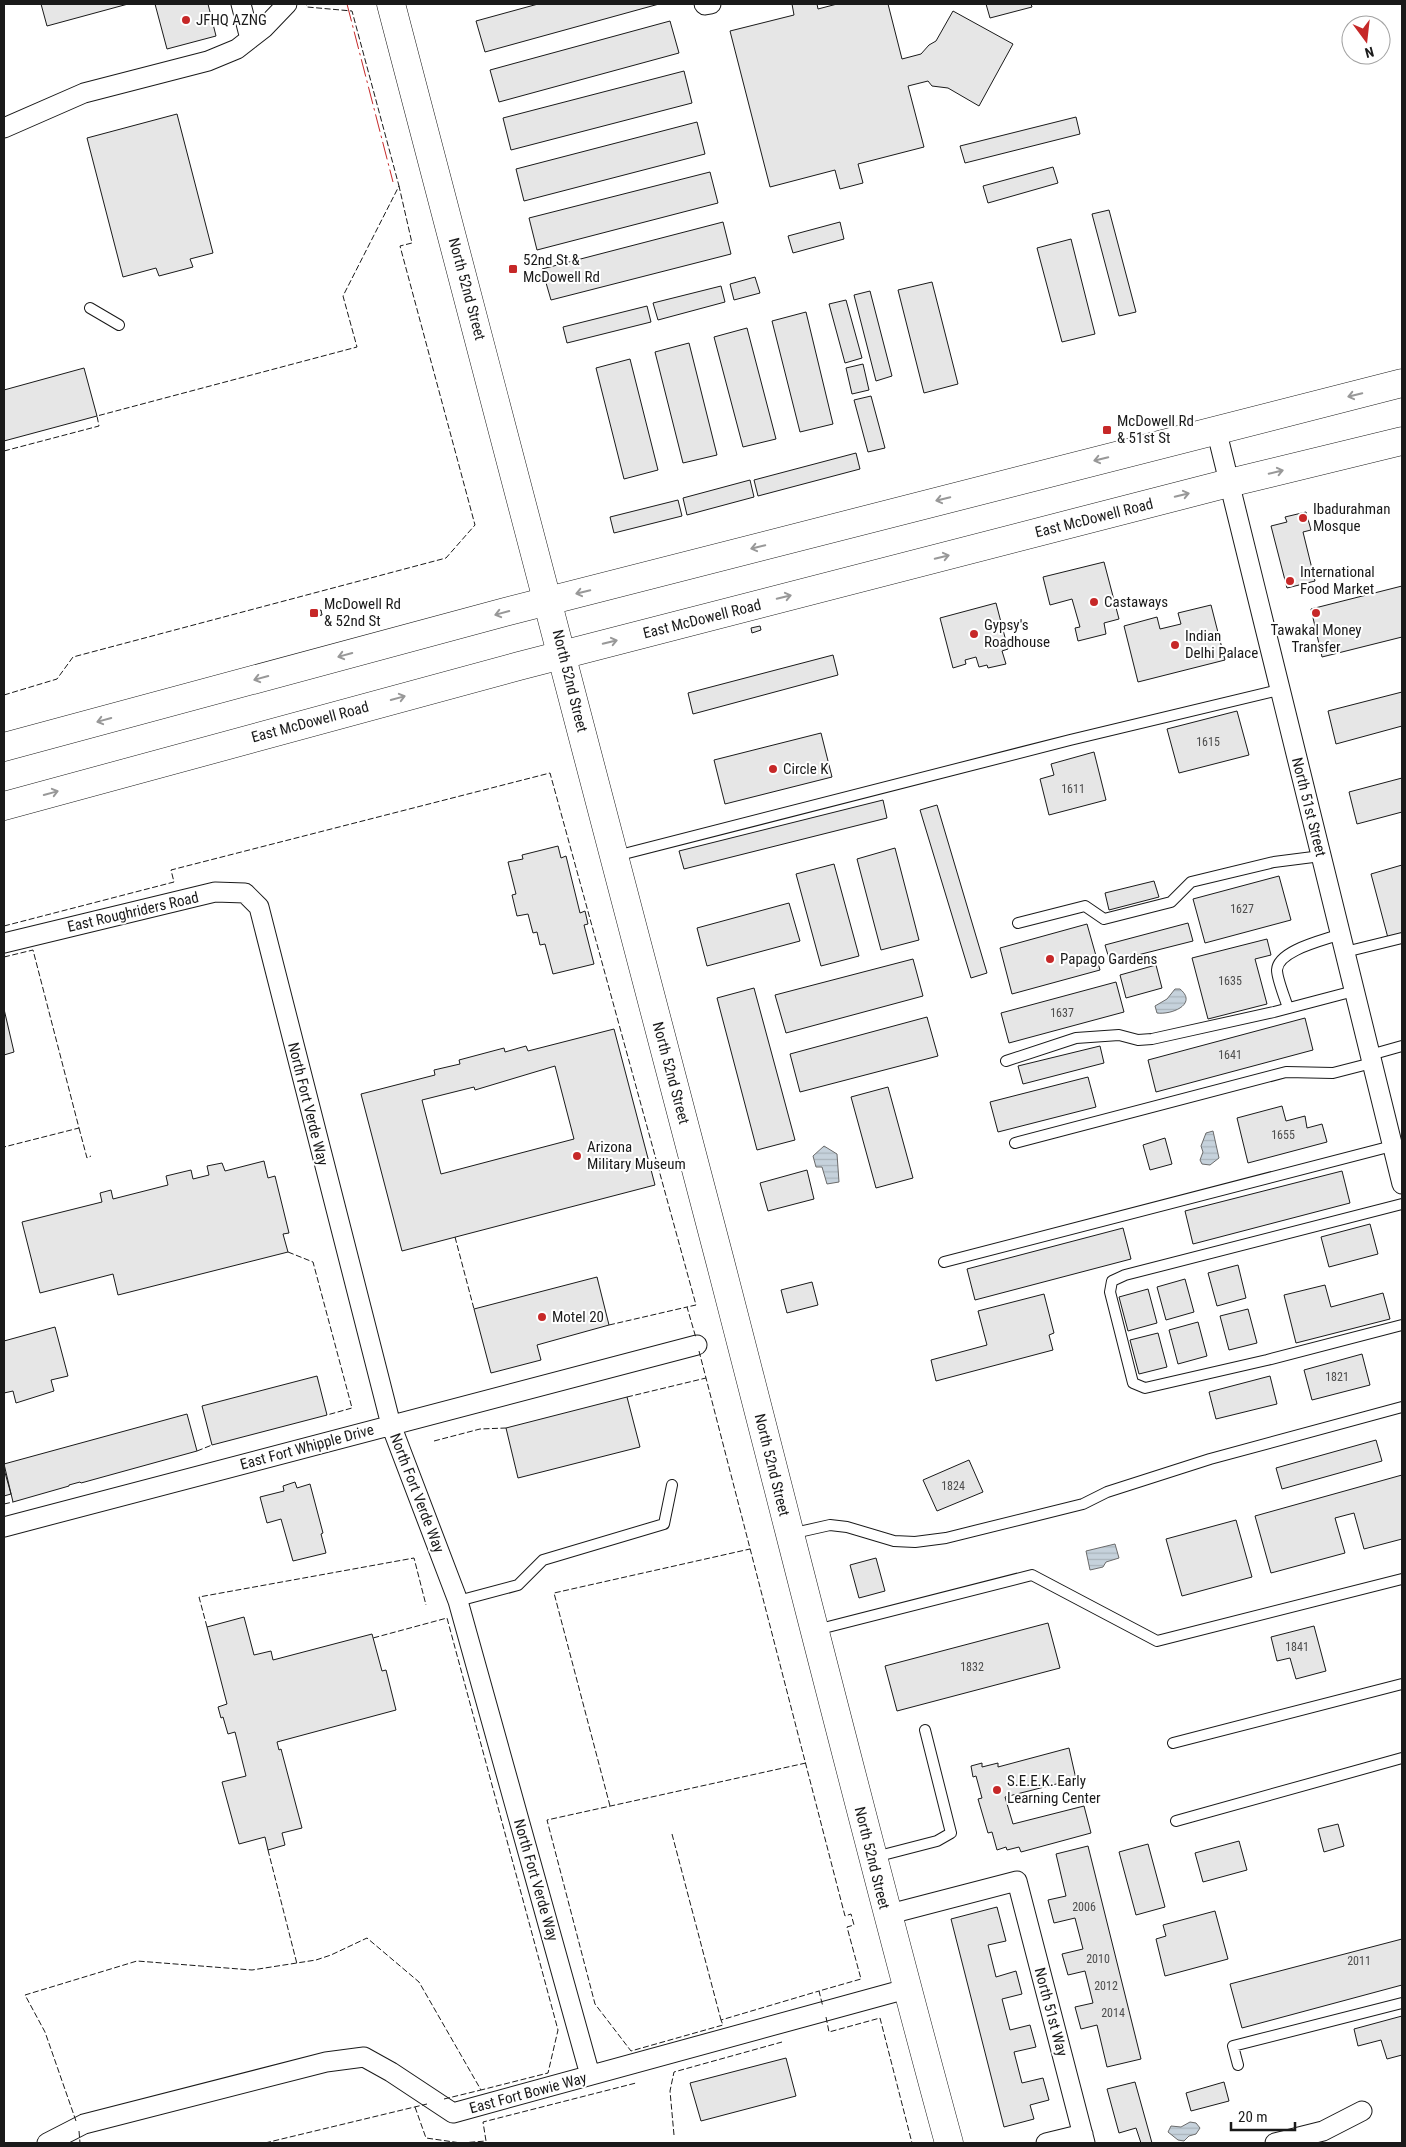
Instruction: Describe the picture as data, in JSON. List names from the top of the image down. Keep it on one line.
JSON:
{"streets":{"main road":["North 52nd Street","East McDowell Road"],"street":["North 51st Street","East Roughriders Road","North Fort Verde Way","East Fort Whipple Drive","North 51st Way","East Fort Bowie Way"]},"crossings":[["North 52nd Street","East McDowell Road"],["North 52nd Street","North 51st Way"],["North 52nd Street","East Fort Bowie Way"],["East McDowell Road","North 51st Street"],["East Roughriders Road","North Fort Verde Way"],["North Fort Verde Way","East Fort Whipple Drive"],["North Fort Verde Way","East Fort Bowie Way"]],"places":{"other":["JFHQ AZNG","Ibadurahman Mosque","International Food Market","Castaways","Tawakal Money Transfer","Gypsy's Roadhouse","Indian Delhi Palace","Circle K","Papago Gardens","Arizona Military Museum","Motel 20","S.E.E.K. Early Learning Center"],"transit":["52nd St & McDowell Rd","McDowell Rd & 51st St","McDowell Rd & 52nd St"]},"house_numbers":["1615","1611","1627","1635","1637","1641","1655","1821","1824","1841","1832","2006","2010","2011","2012","2014"],"scale_bar":"20 m","north":"bottom"}
